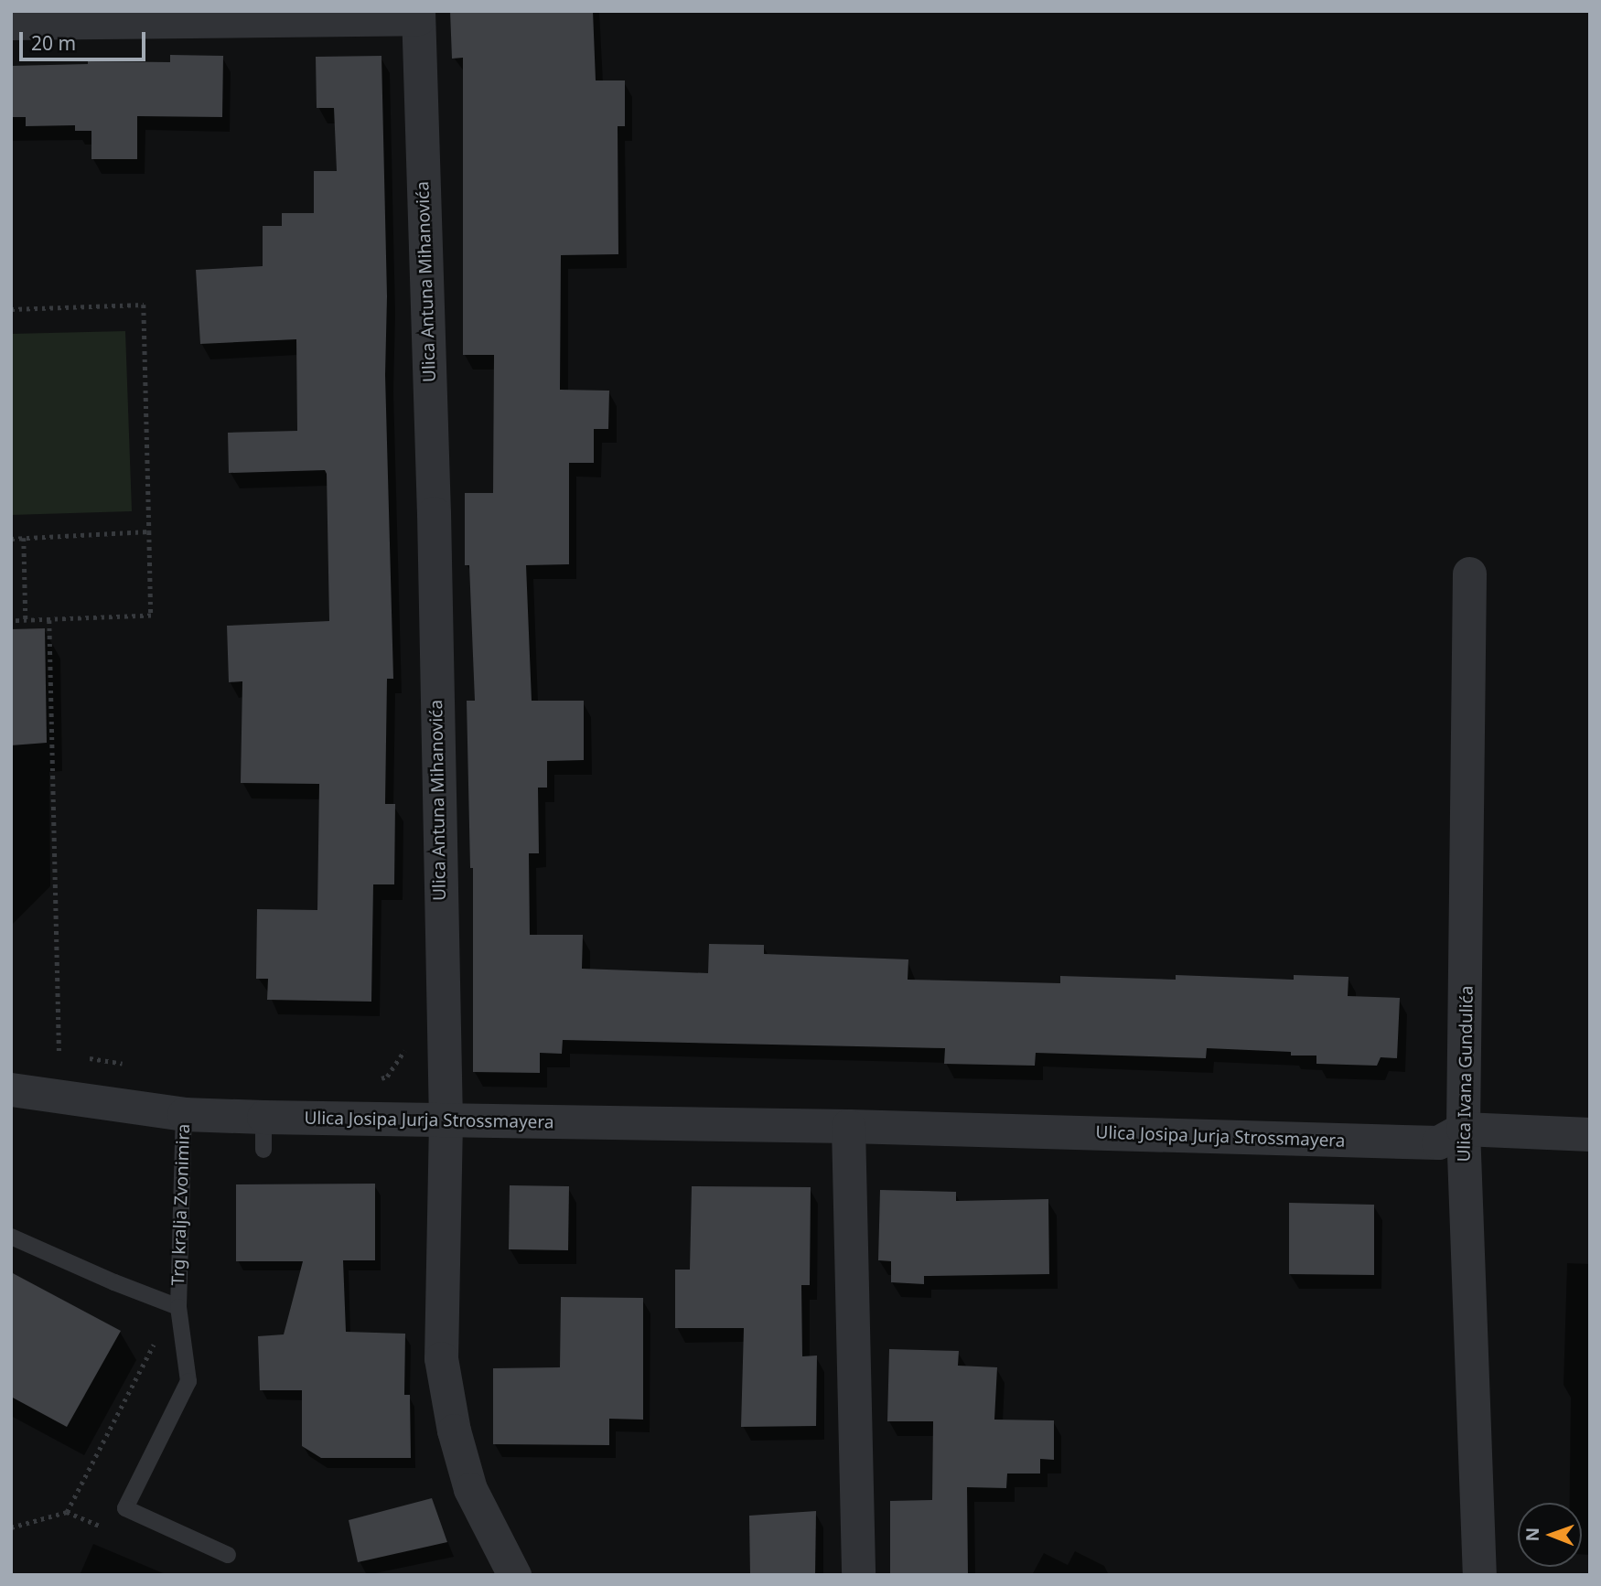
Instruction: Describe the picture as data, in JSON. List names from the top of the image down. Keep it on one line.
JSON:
{"streets":{"street":["Ulica Antuna Mihanovića","Ulica Ivana Gundulića","Ulica Josipa Jurja Strossmayera"],"lane":["Trg kralja Zvonimira"]},"crossings":[["Ulica Antuna Mihanovića","Ulica Josipa Jurja Strossmayera"],["Ulica Ivana Gundulića","Ulica Josipa Jurja Strossmayera"],["Ulica Josipa Jurja Strossmayera","Trg kralja Zvonimira"]],"scale_bar":"20 m","north":"left"}
